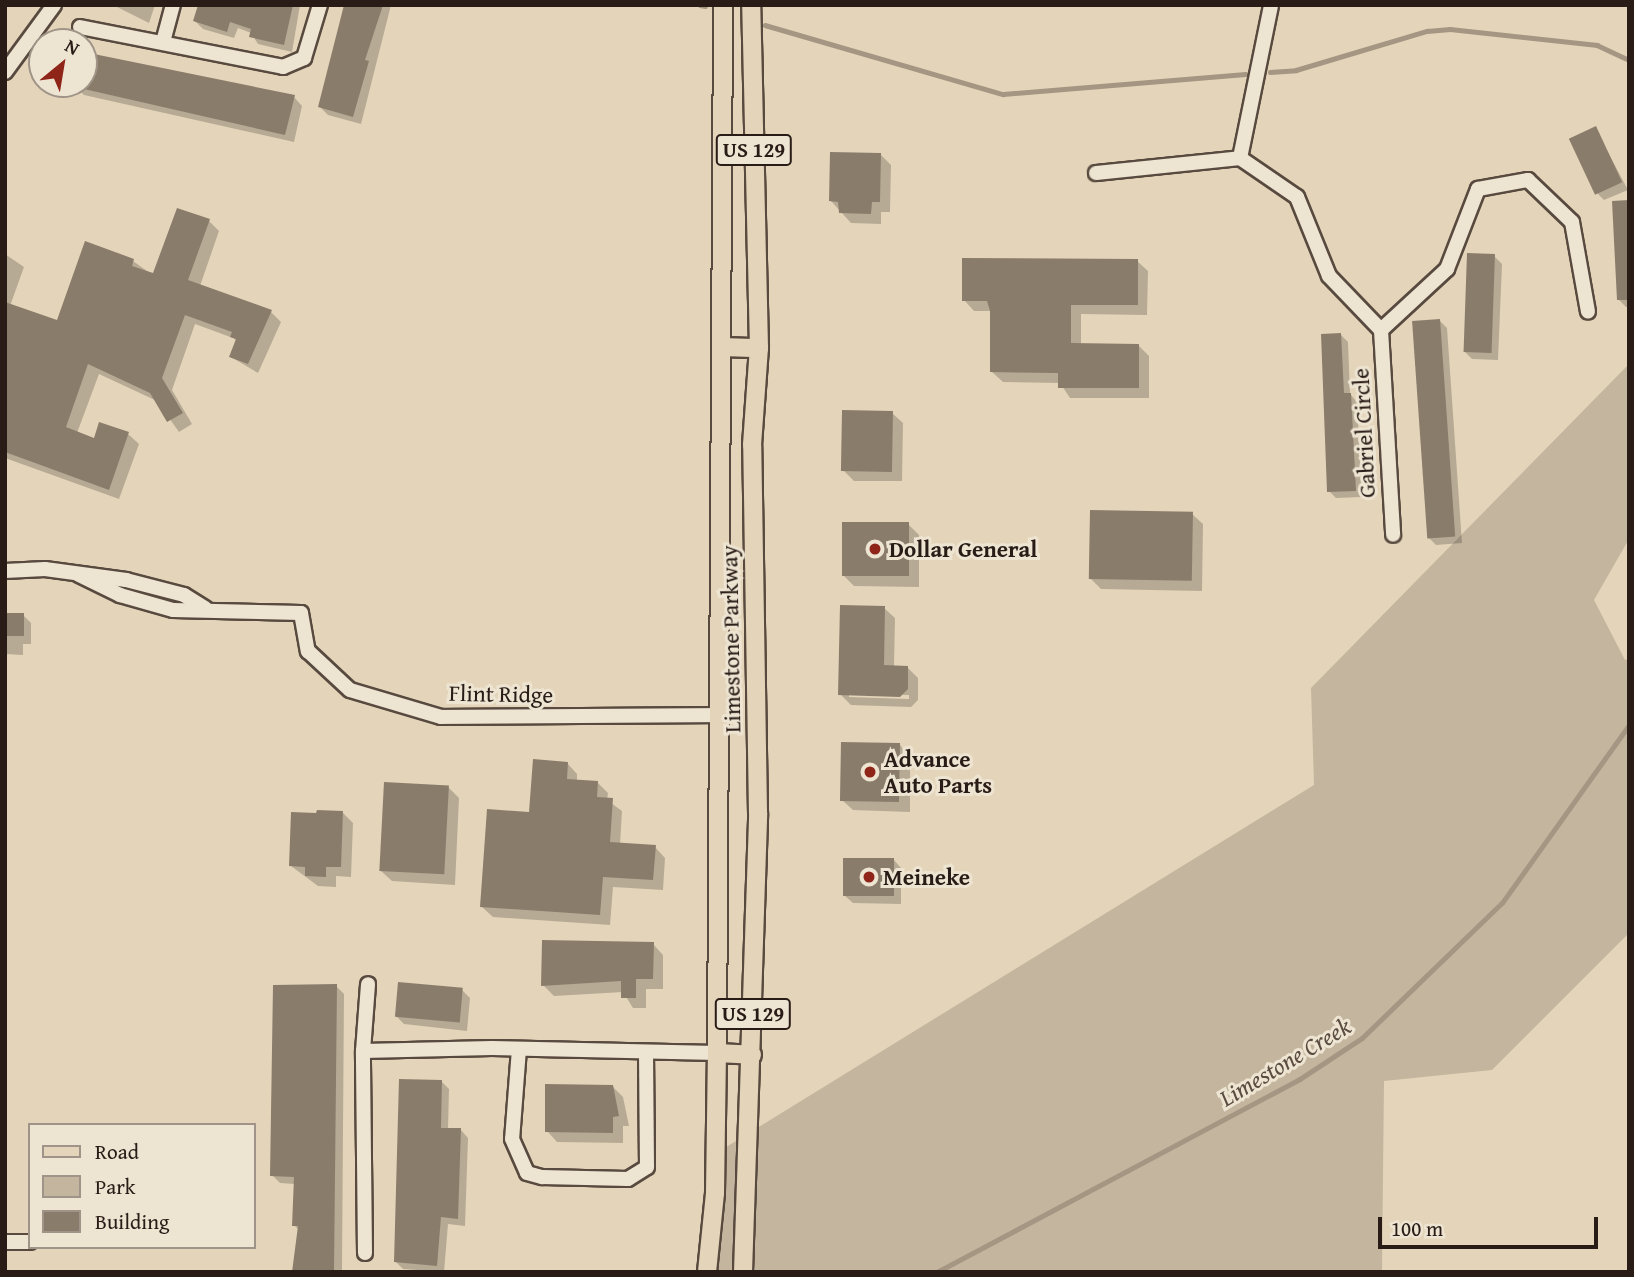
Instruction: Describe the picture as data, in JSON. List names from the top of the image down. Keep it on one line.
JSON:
{"streets":{"main road":["US 129","Limestone Parkway"],"street":["Gabriel Circle","Flint Ridge"]},"crossings":[["Limestone Parkway","Flint Ridge"]],"water":["Limestone Creek"],"places":["Dollar General","Advance Auto Parts","Meineke"],"legend":["Road","Park","Building"],"scale_bar":"100 m","north":"top right"}
